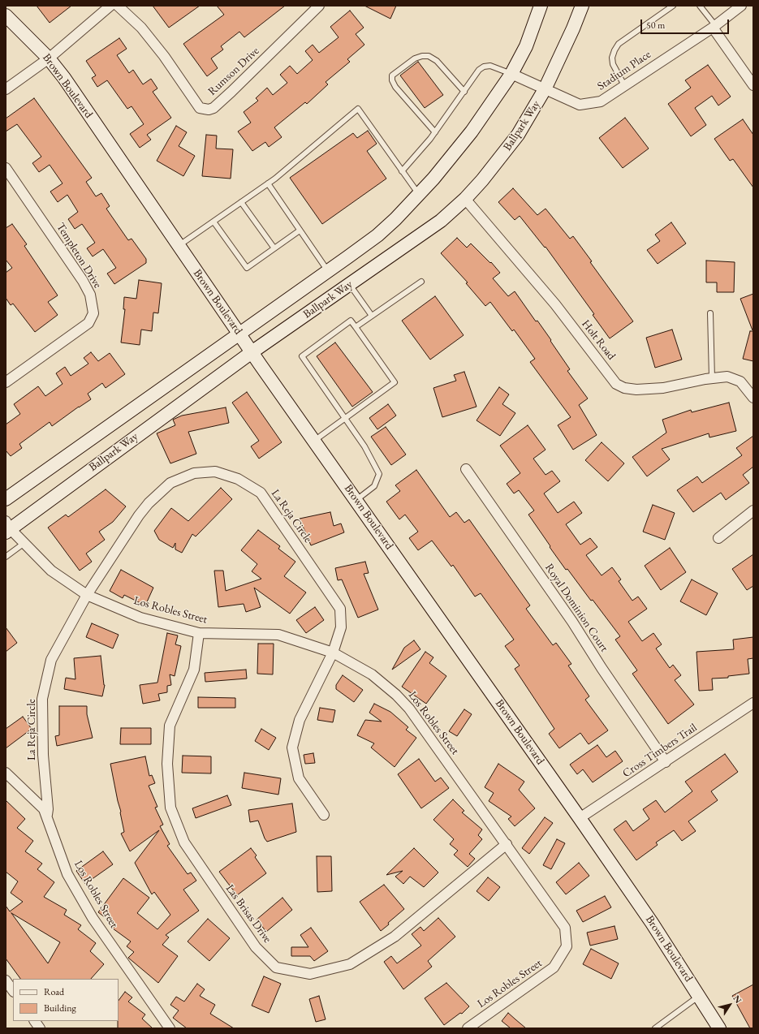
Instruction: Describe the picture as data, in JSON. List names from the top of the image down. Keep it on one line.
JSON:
{"streets":{"main road":["Brown Boulevard","Ballpark Way"],"street":["Stadium Place","Rumson Drive","Templeton Drive","Holt Road","La Reja Circle","Royal Dominion Court","Los Robles Street","Cross Timbers Trail","Las Brisas Drive"]},"crossings":[["Stadium Place","Ballpark Way"],["Brown Boulevard","Ballpark Way"],["Brown Boulevard","Cross Timbers Trail"],["Ballpark Way","Holt Road"],["Ballpark Way","Los Robles Street"],["La Reja Circle","Los Robles Street"],["Royal Dominion Court","Cross Timbers Trail"],["Los Robles Street","Las Brisas Drive"]],"legend":["Road","Building"],"scale_bar":"50 m","north":"top right"}
